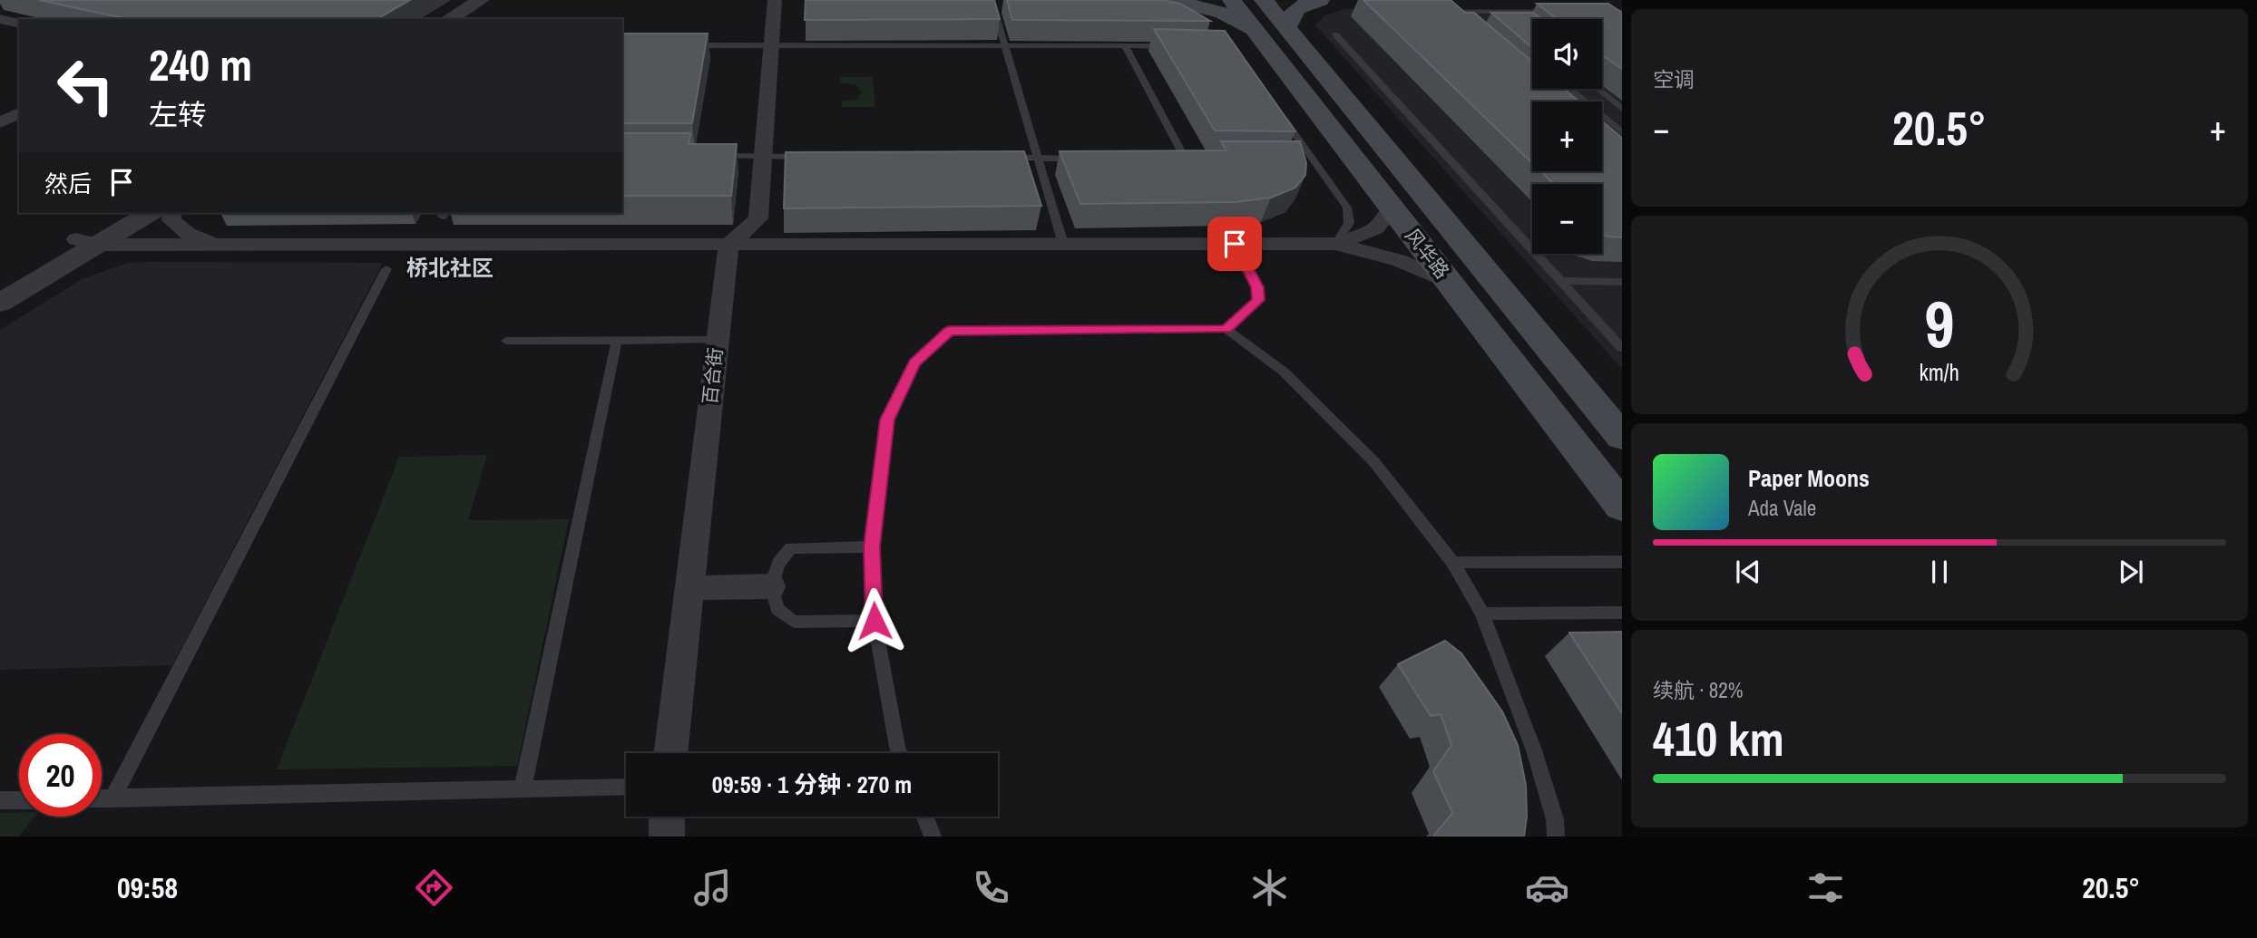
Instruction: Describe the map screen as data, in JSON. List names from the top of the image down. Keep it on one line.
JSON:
{"streets":{"main road":["风华路"],"street":["百合街"]},"districts":["桥北社区"],"page":{"tile":["空调",["续航 · 82%","410 km"]],"map_buttons":["+","−"],"turn":["240 m","左转"],"heat":["−","20.5°","+"],"then":"然后","song":["Paper Moons","Ada Vale"],"limit":"20","trip":"09:59 · 1 分钟 · 270 m","tabs":["09:58","20.5°"],"gauge":["9","km/h"]}}
